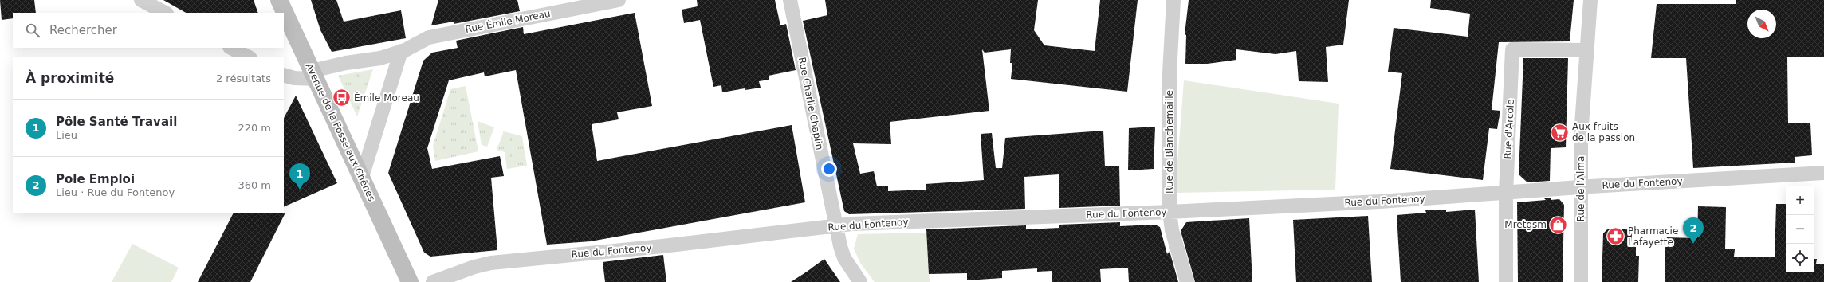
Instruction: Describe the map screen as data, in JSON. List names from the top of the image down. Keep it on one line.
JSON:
{"streets":{"street":["Rue Émile Moreau","Rue Charlie Chaplin","Rue d'Arcole","Avenue de la Fosse aux Chênes","Rue de Blanchemaille","Rue du Fontenoy","Rue de l'Alma"]},"crossings":[["Rue Émile Moreau","Avenue de la Fosse aux Chênes"],["Rue Charlie Chaplin","Rue du Fontenoy"],["Rue d'Arcole","Rue du Fontenoy"],["Rue d'Arcole","Rue de l'Alma"],["Rue de Blanchemaille","Rue du Fontenoy"],["Rue du Fontenoy","Rue de l'Alma"]],"places":{"bus stop":["Émile Moreau"],"supermarket":["Aux fruits de la passion"],"shop":["Mretgsm"],"pharmacy":["Pharmacie Lafayette"]},"north":"bottom right","page":{"search":"Rechercher","heading":["À proximité","2 résultats"],"list":[{"mark":"1","name":"Pôle Santé Travail","note":"Lieu","value":"220 m"},{"mark":"2","name":"Pole Emploi","note":"Lieu · Rue du Fontenoy","value":"360 m"}],"pins":["1","2"],"map_buttons":["+","−"]}}
